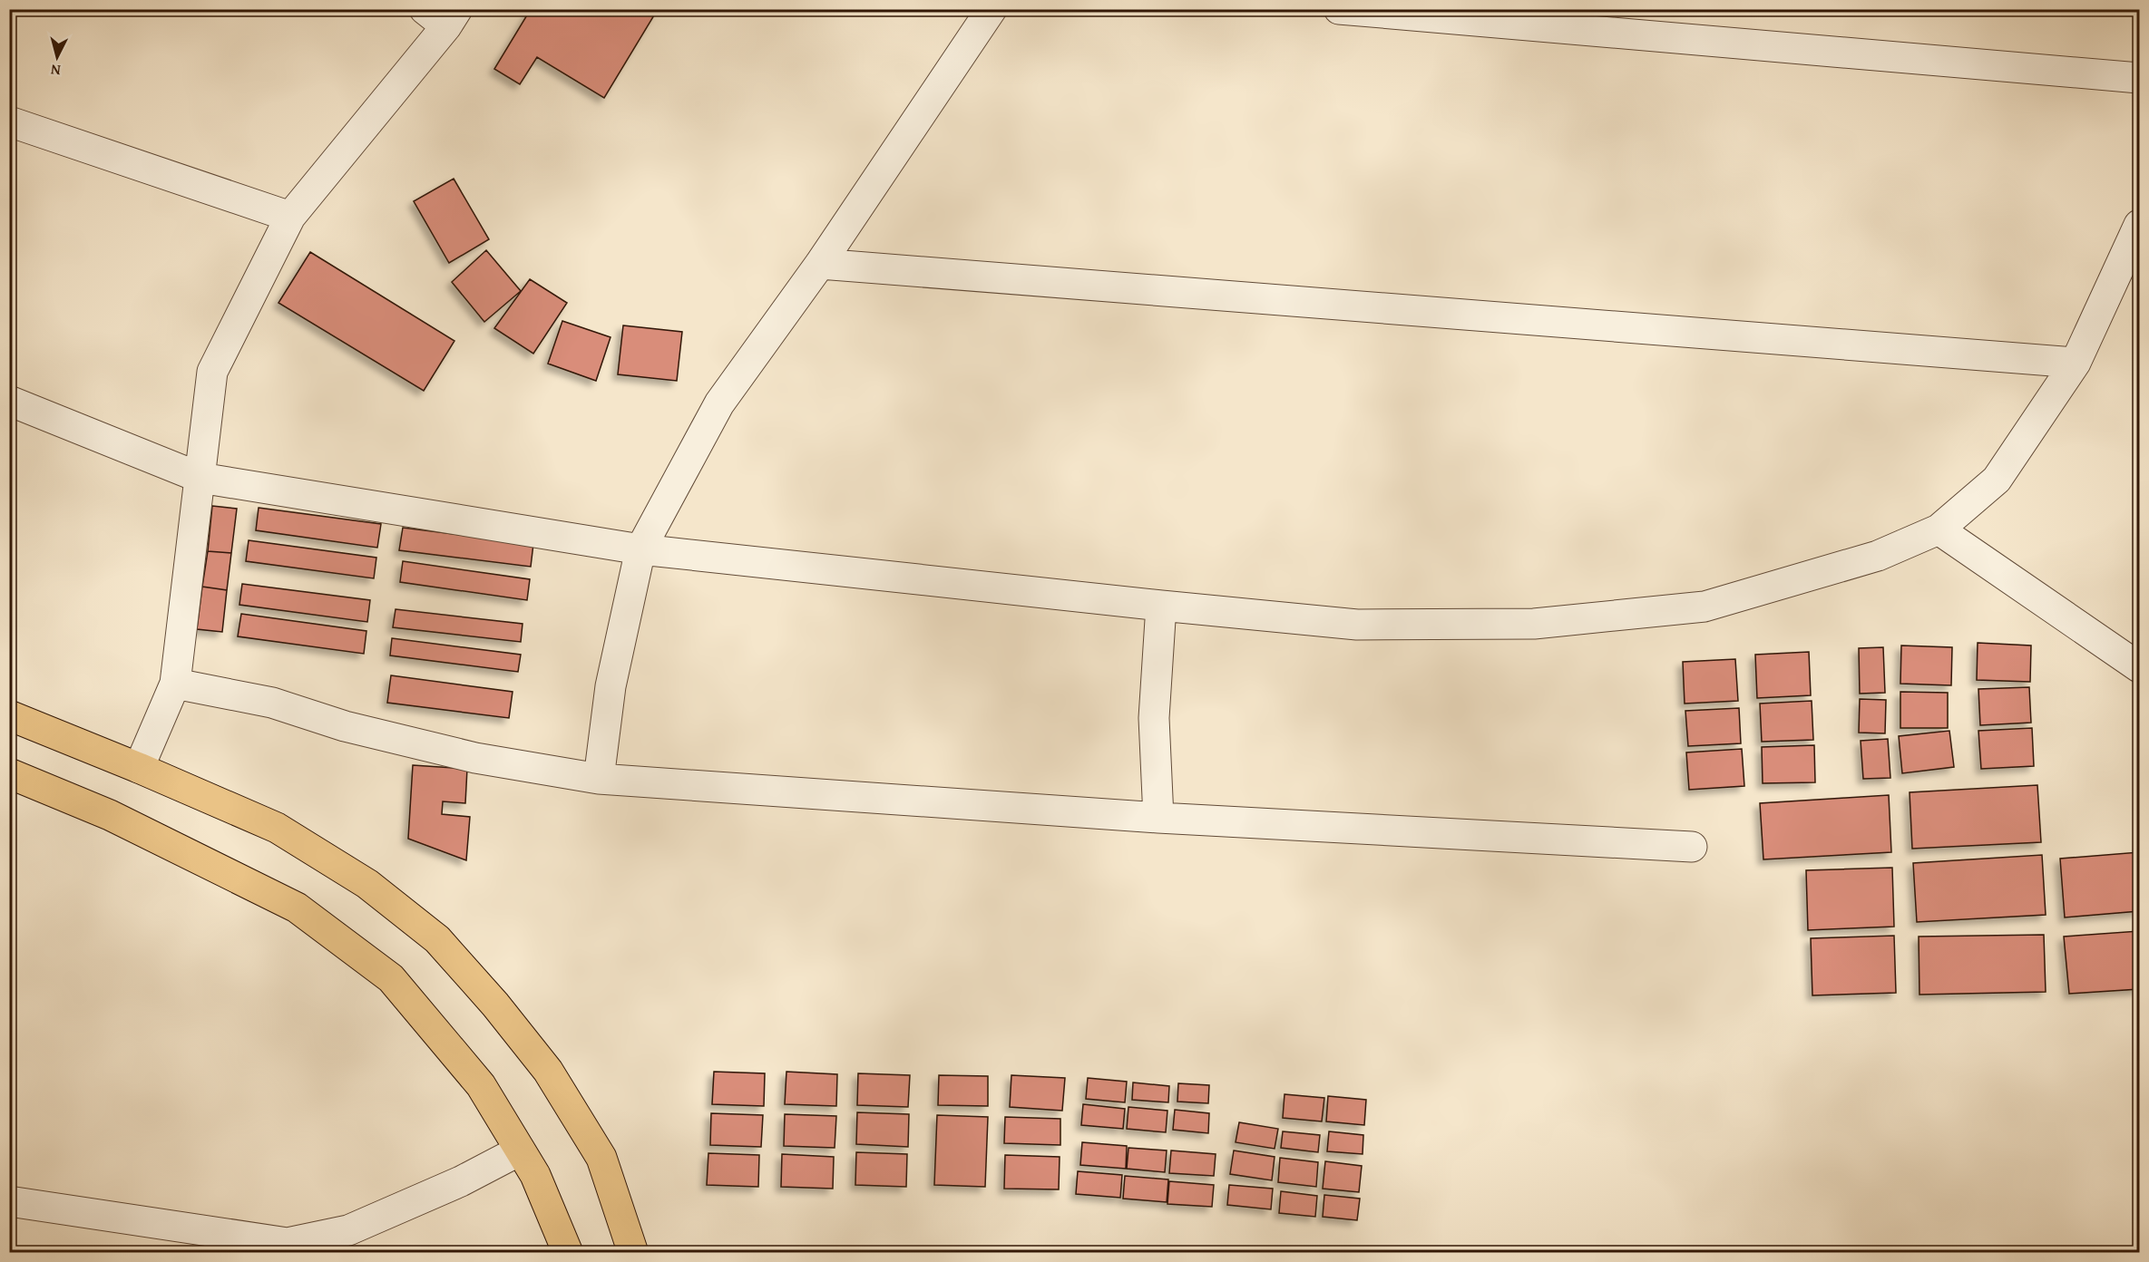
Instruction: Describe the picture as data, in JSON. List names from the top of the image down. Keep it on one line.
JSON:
{"north":"bottom"}
